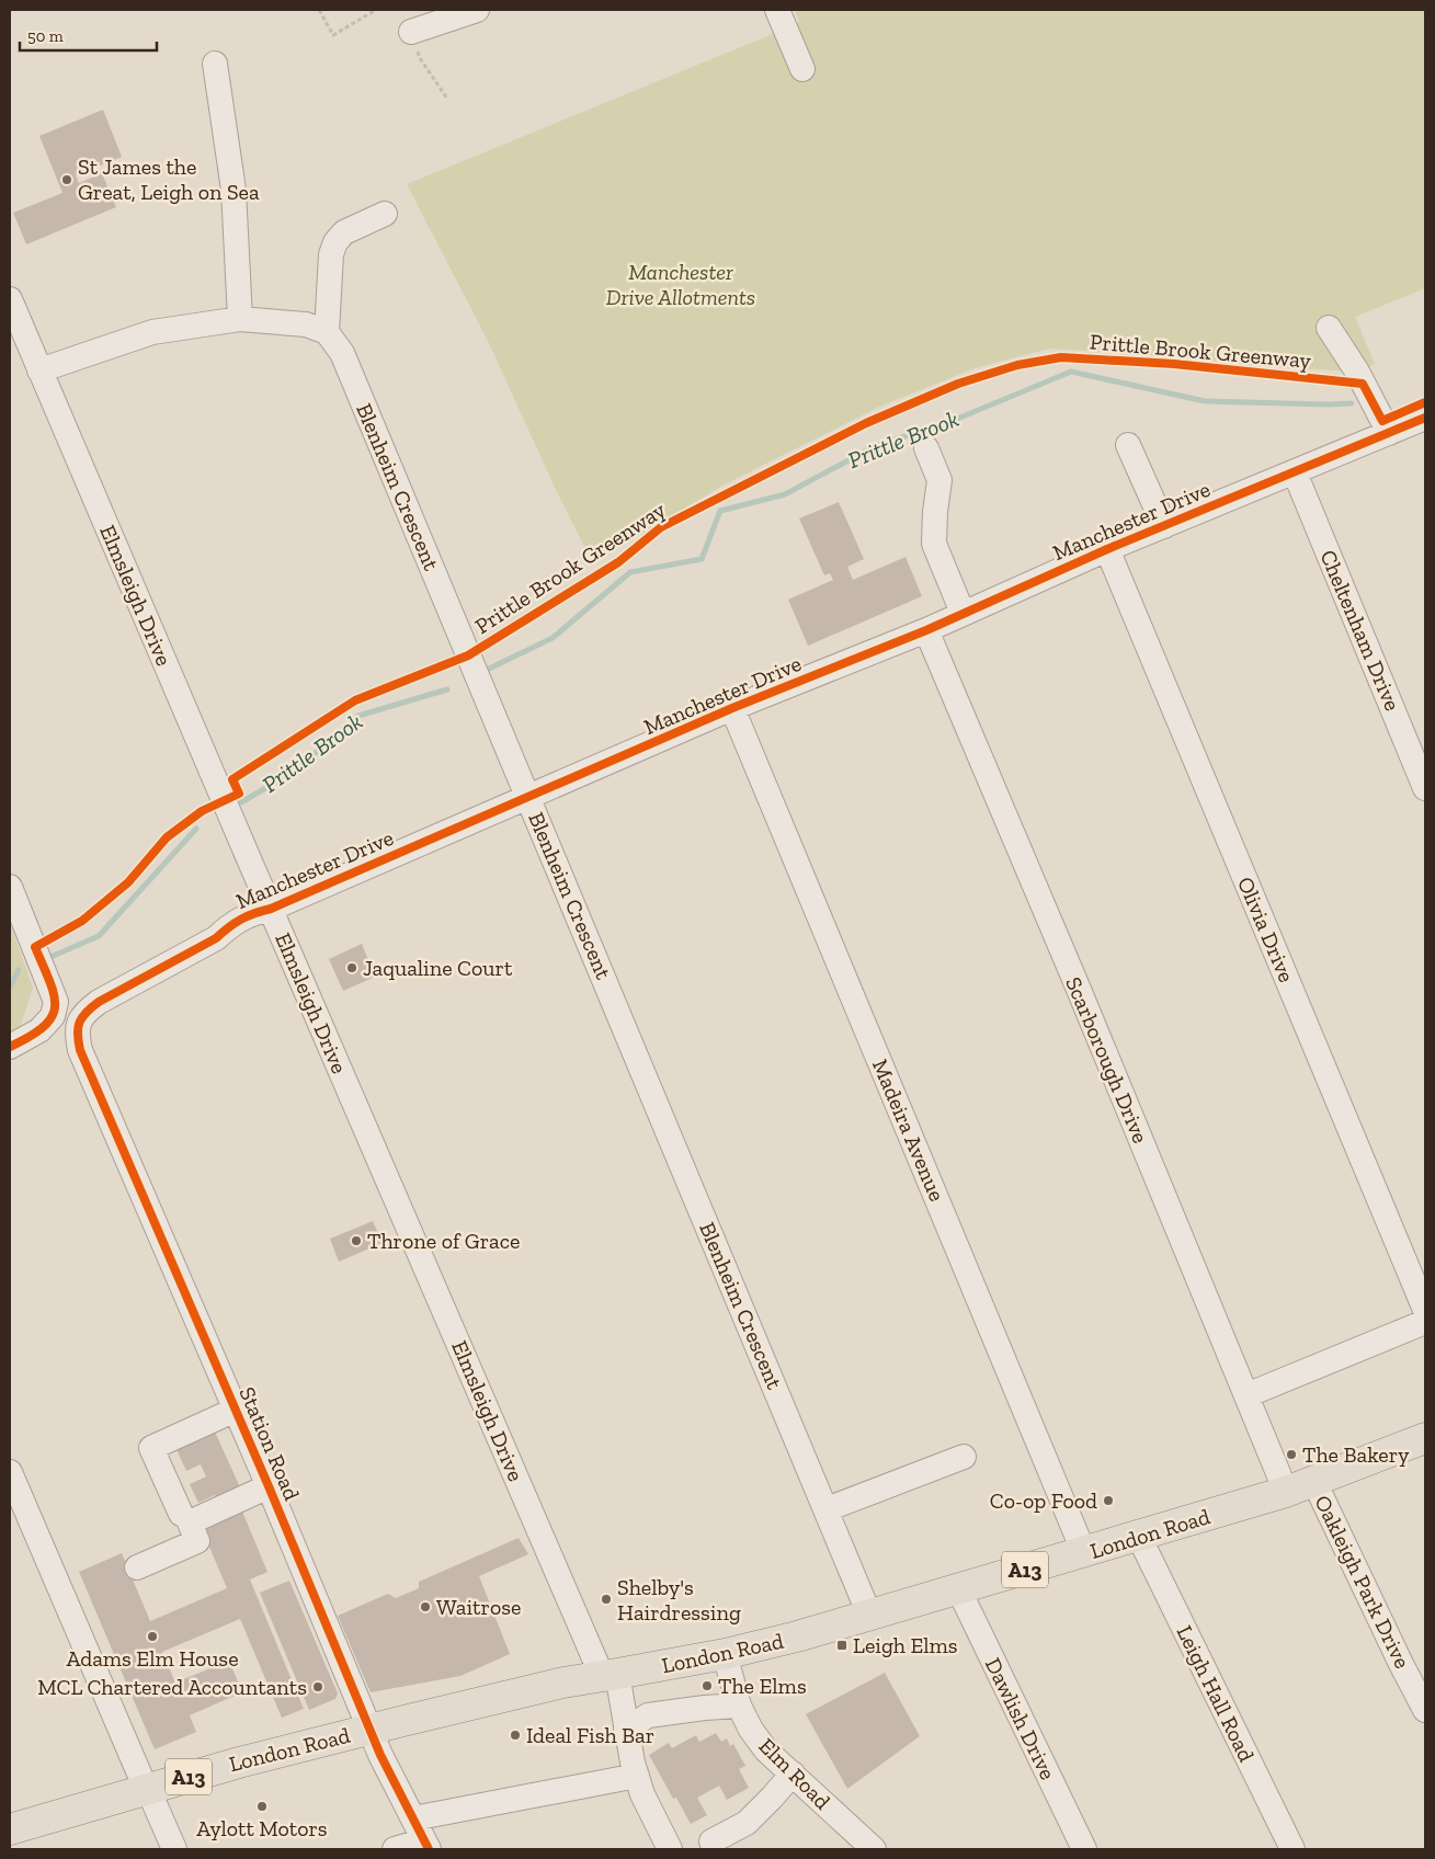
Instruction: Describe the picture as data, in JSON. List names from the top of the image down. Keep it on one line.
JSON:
{"streets":{"main road":["London Road","A13"],"street":["Blenheim Crescent","Manchester Drive","Elmsleigh Drive","Cheltenham Drive","Olivia Drive","Scarborough Drive","Madeira Avenue","Station Road","Oakleigh Park Drive","Leigh Hall Road","Dawlish Drive","Elm Road"],"cycle path":["Prittle Brook Greenway"]},"crossings":[["Blenheim Crescent","Manchester Drive"],["Blenheim Crescent","London Road"],["Manchester Drive","Elmsleigh Drive"],["Manchester Drive","Cheltenham Drive"],["Manchester Drive","Olivia Drive"],["Manchester Drive","Scarborough Drive"],["Manchester Drive","Madeira Avenue"],["Manchester Drive","Station Road"],["Elmsleigh Drive","London Road"],["Scarborough Drive","London Road"],["Madeira Avenue","London Road"],["Station Road","London Road"],["London Road","Oakleigh Park Drive"],["London Road","Leigh Hall Road"],["London Road","Dawlish Drive"],["London Road","Elm Road"]],"water":["Prittle Brook"],"parks":["Manchester Drive Allotments"],"places":{"other":["St James the Great, Leigh on Sea","Jaqualine Court","Throne of Grace","The Bakery","Co-op Food","Shelby's Hairdressing","Waitrose","Adams Elm House","The Elms","MCL Chartered Accountants","Ideal Fish Bar","Aylott Motors"],"transit":["Leigh Elms"]},"scale_bar":"50 m"}
